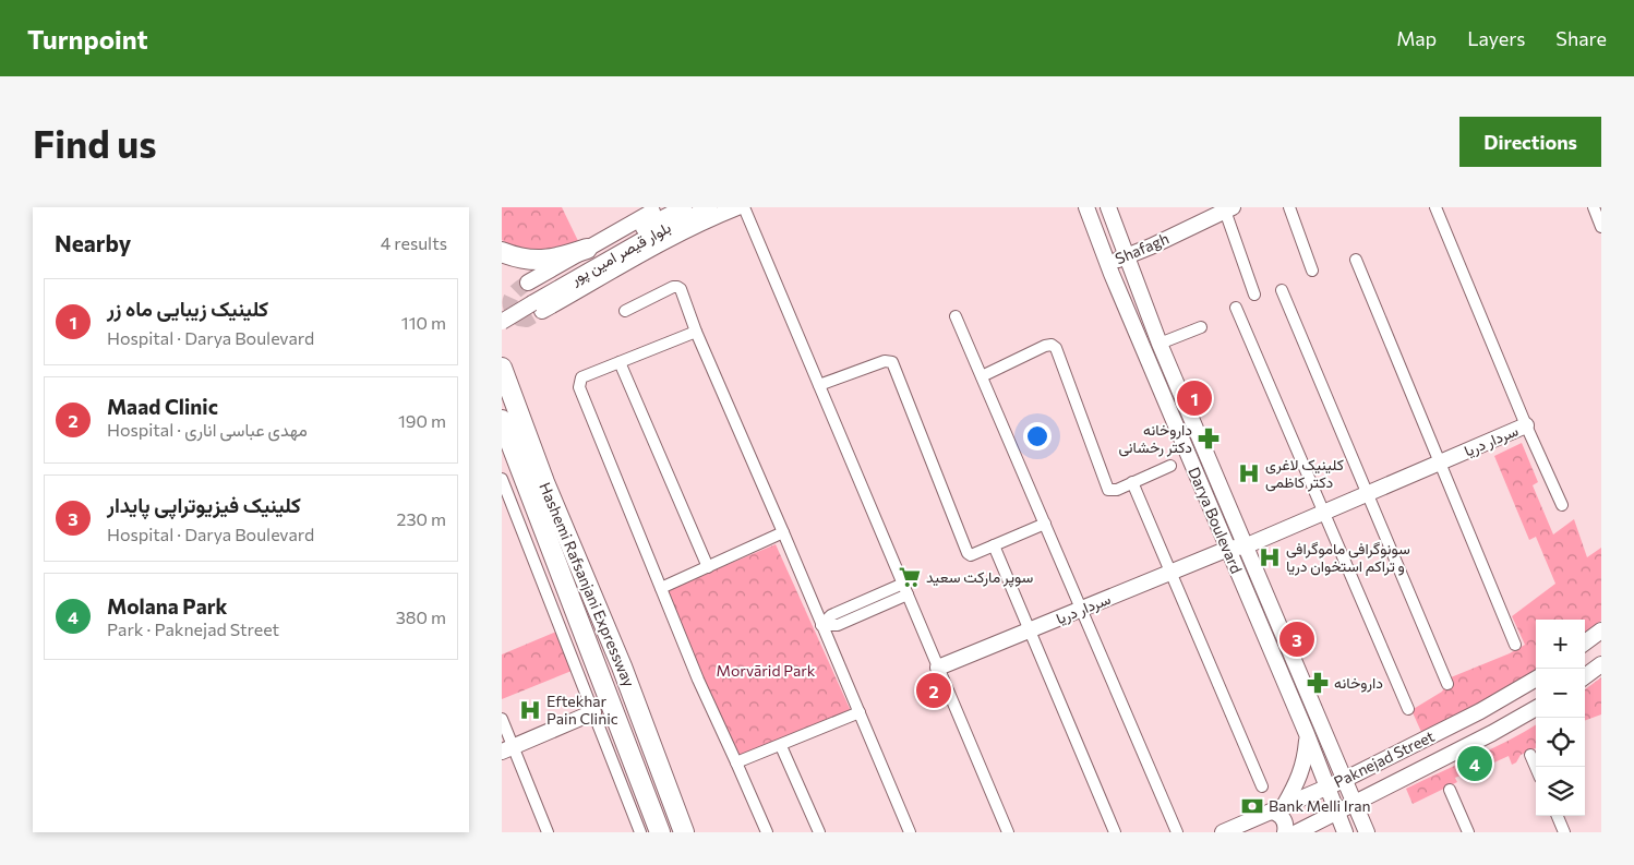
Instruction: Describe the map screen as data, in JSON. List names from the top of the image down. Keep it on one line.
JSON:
{"streets":{"highway":["Hashemi Rafsanjani Expressway"],"main road":["Shafagh","بلوار قیصر امین پور","سردار دریا","Darya Boulevard","Paknejad Street"]},"crossings":[["Shafagh","Darya Boulevard"],["سردار دریا","Darya Boulevard"],["Darya Boulevard","Paknejad Street"]],"parks":["Morvārid Park"],"places":{"pharmacy":["داروخانه دکتر رخشانی","داروخانه"],"hospital":["کلینیک لاغری دکتر کاظمی","سونوگرافی ماموگرافی و تراکم استخوان دریا","Eftekhar Pain Clinic"],"supermarket":["سوپر مارکت سعید"],"bank":["Bank Melli Iran"]},"page":{"header":"Turnpoint","nav":["Map","Layers","Share"],"buttons":"Directions","title":"Find us","heading":["Nearby","4 results"],"list":[{"mark":"1","name":"کلینیک زیبایی ماه زر","note":"Hospital · Darya Boulevard","value":"110 m"},{"mark":"2","name":"Maad Clinic","note":"Hospital · مهدی عباسی اناری","value":"190 m"},{"mark":"3","name":"کلینیک فیزیوتراپی پایدار","note":"Hospital · Darya Boulevard","value":"230 m"},{"mark":"4","name":"Molana Park","note":"Park · Paknejad Street","value":"380 m"}],"pins":["1","3","2","4"],"map_buttons":["+","−"]}}
